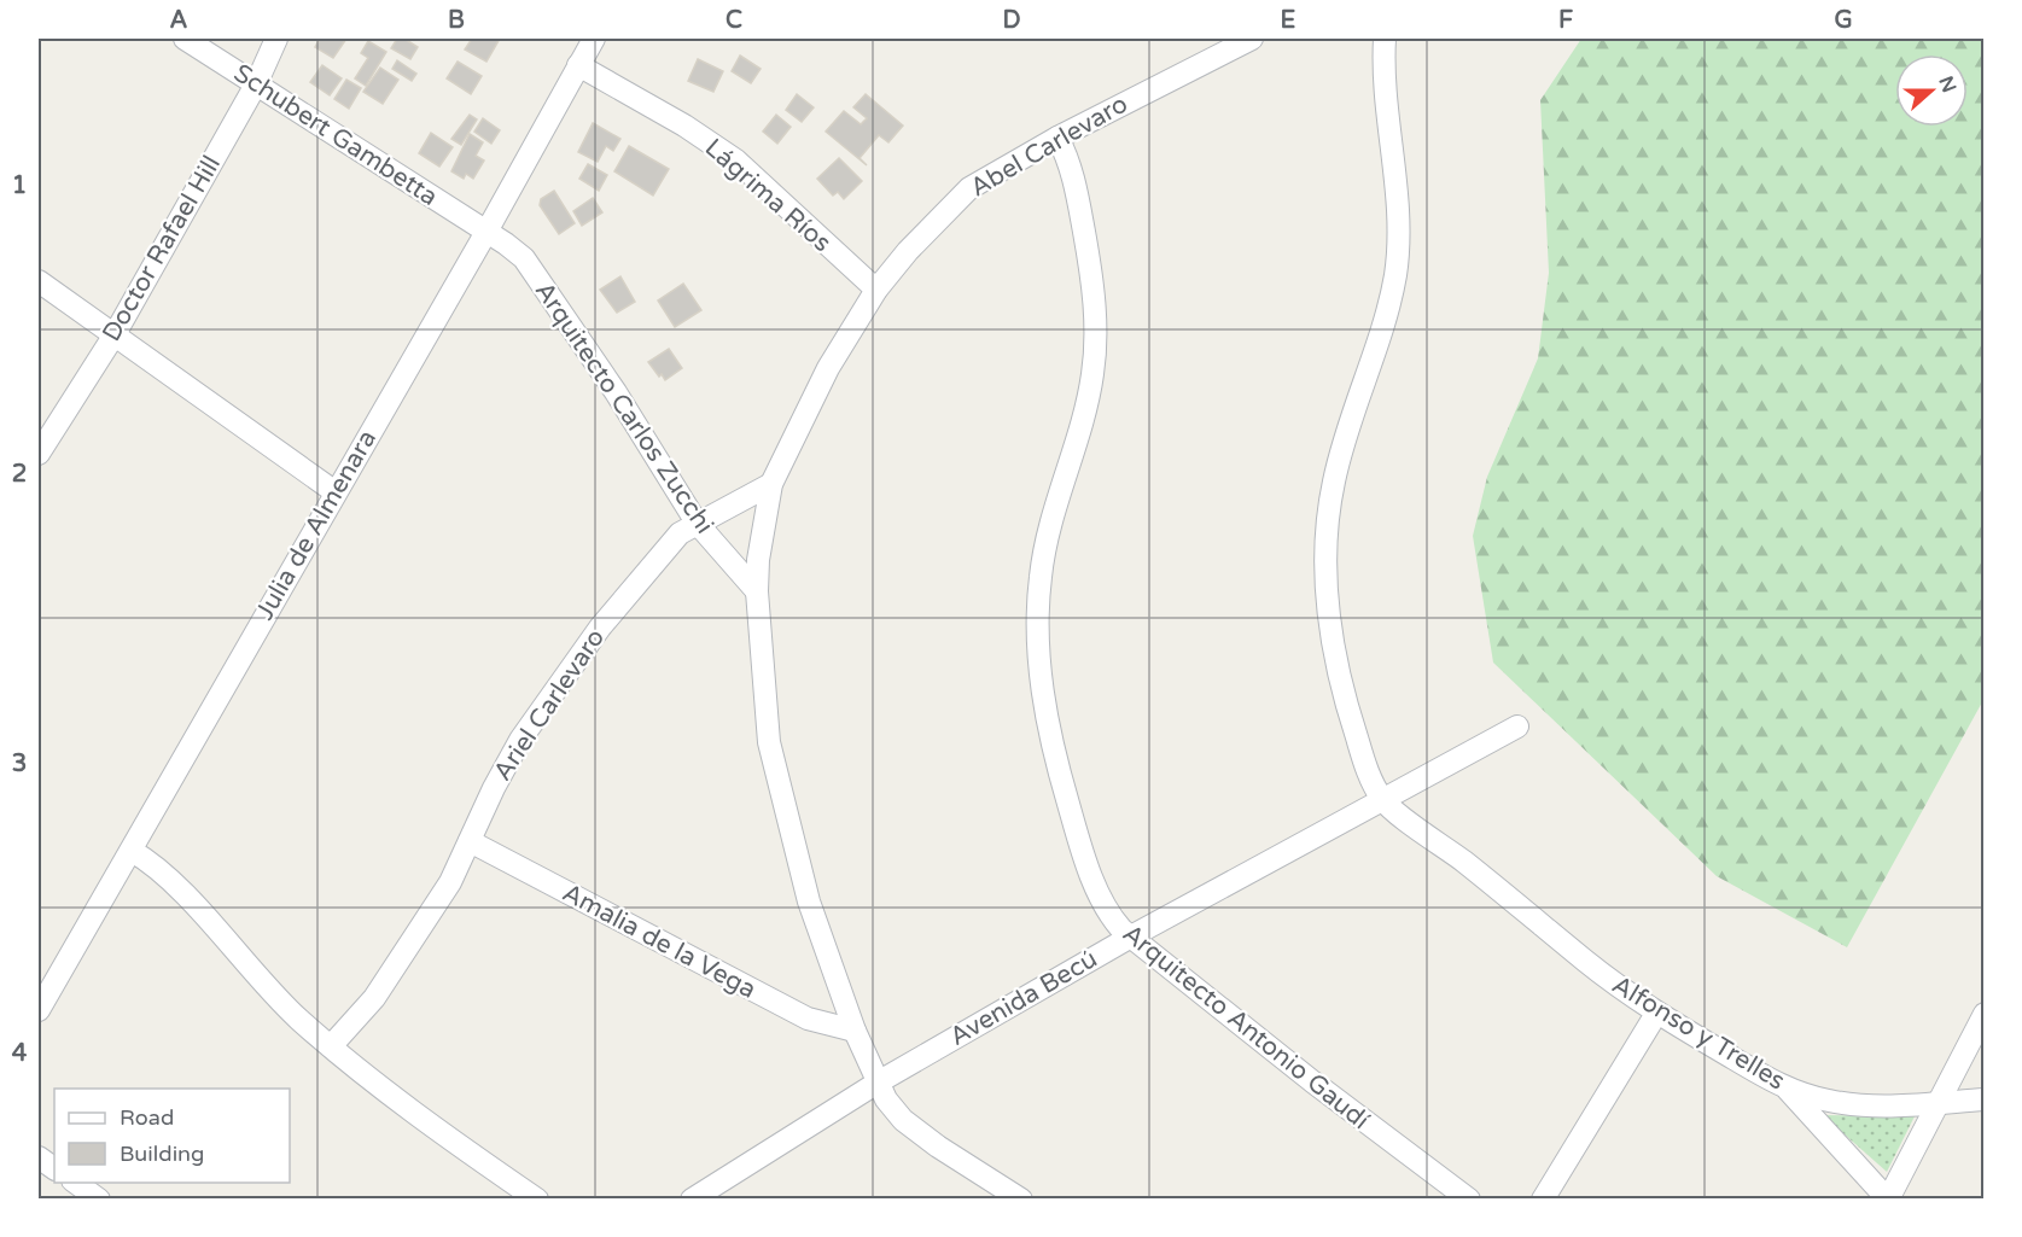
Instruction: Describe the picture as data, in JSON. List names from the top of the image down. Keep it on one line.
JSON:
{"streets":{"street":["Schubert Gambetta","Abel Carlevaro","Lágrima Ríos","Doctor Rafael Hill","Arquitecto Carlos Zucchi","Julia de Almenara","Ariel Carlevaro","Amalia de la Vega","Avenida Becú","Arquitecto Antonio Gaudí","Alfonso y Trelles"]},"crossings":[["Schubert Gambetta","Doctor Rafael Hill"],["Schubert Gambetta","Arquitecto Carlos Zucchi"],["Schubert Gambetta","Julia de Almenara"],["Abel Carlevaro","Lágrima Ríos"],["Abel Carlevaro","Ariel Carlevaro"],["Abel Carlevaro","Arquitecto Antonio Gaudí"],["Lágrima Ríos","Julia de Almenara"],["Arquitecto Carlos Zucchi","Julia de Almenara"],["Arquitecto Carlos Zucchi","Ariel Carlevaro"],["Ariel Carlevaro","Amalia de la Vega"],["Avenida Becú","Arquitecto Antonio Gaudí"],["Avenida Becú","Alfonso y Trelles"]],"legend":["Road","Building"],"north":"right","grid":{"columns":["A","B","C","D","E","F","G"],"rows":["1","2","3","4"]}}
